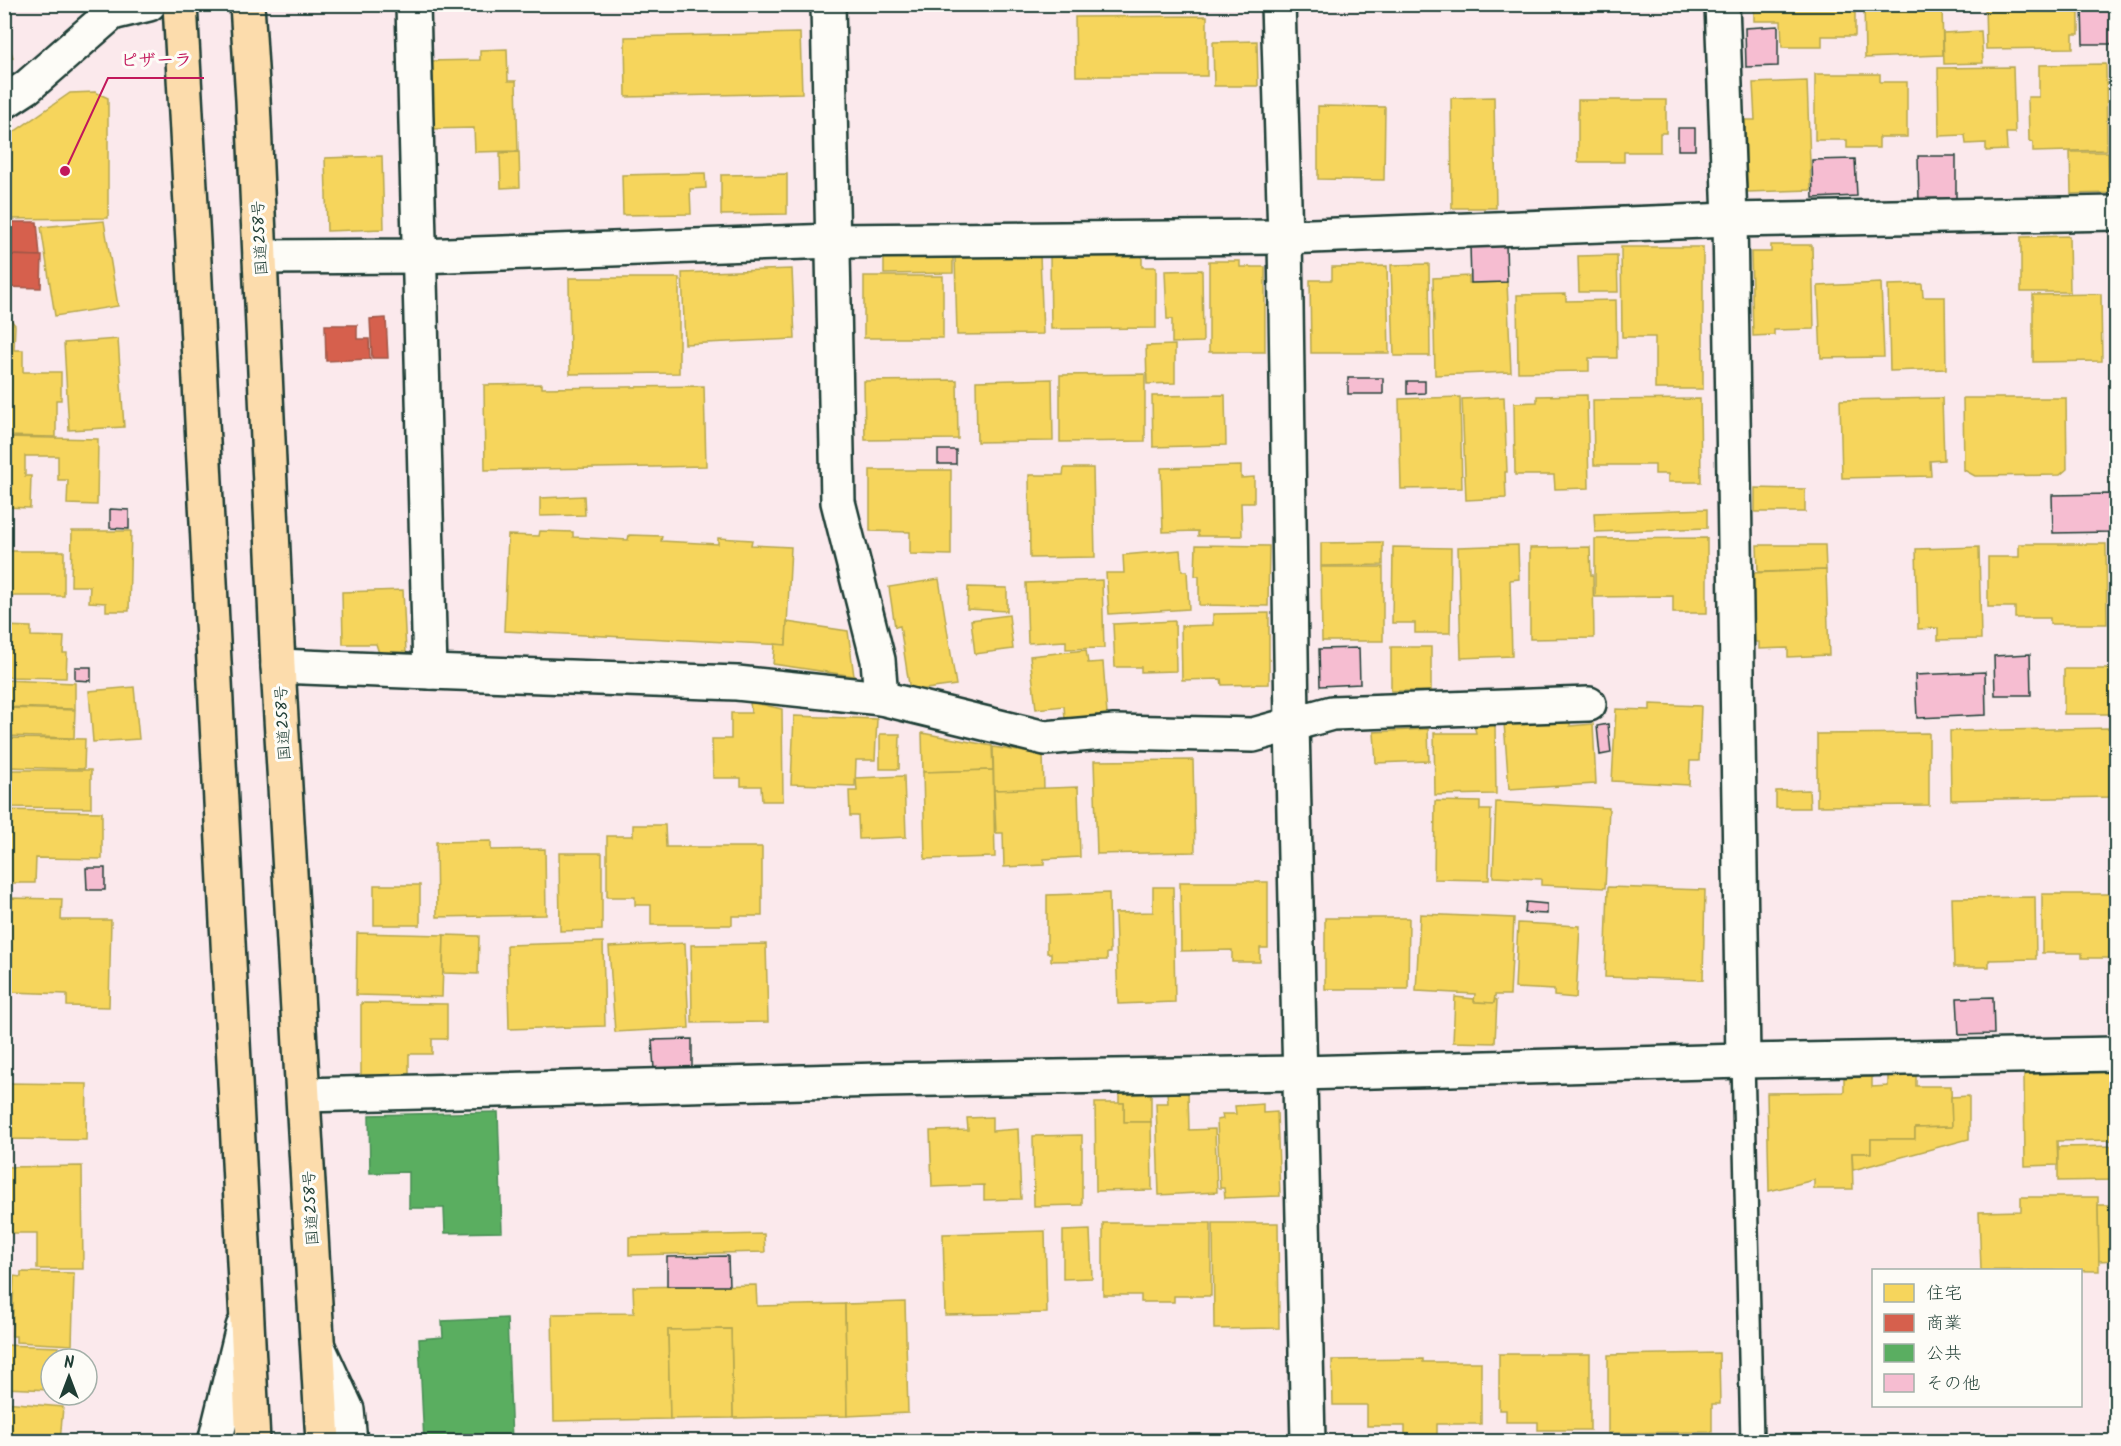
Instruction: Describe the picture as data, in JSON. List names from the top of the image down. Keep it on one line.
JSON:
{"streets":{"highway":["国道258号"]},"places":["ピザーラ"],"legend":["住宅","商業","公共","その他"],"north":"top"}
